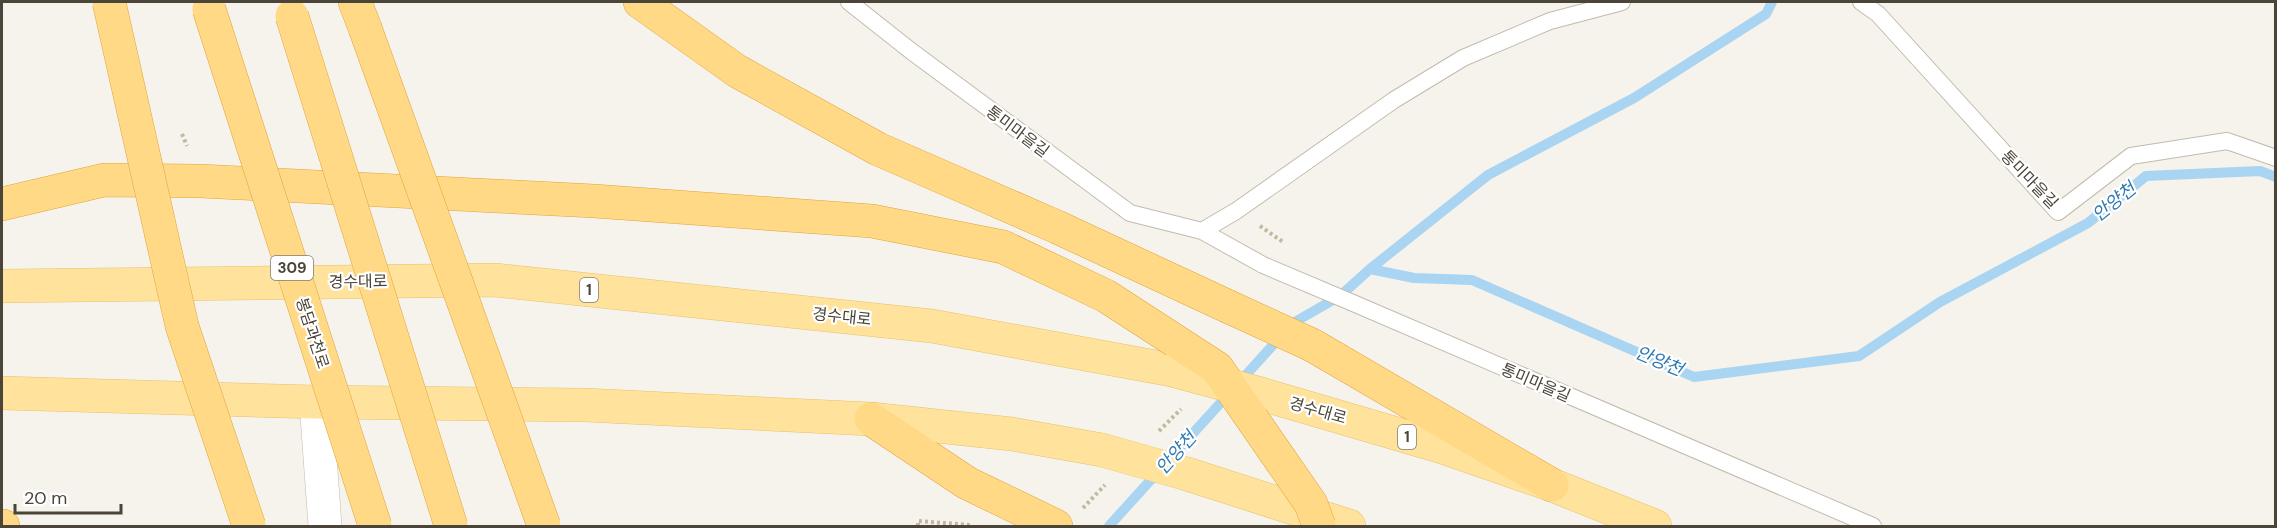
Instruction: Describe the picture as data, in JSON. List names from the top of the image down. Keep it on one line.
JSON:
{"streets":{"highway":["309","봉담과천로"],"main road":["경수대로","1"],"lane":["통미마을길"]},"water":["안양천"],"scale_bar":"20 m"}
